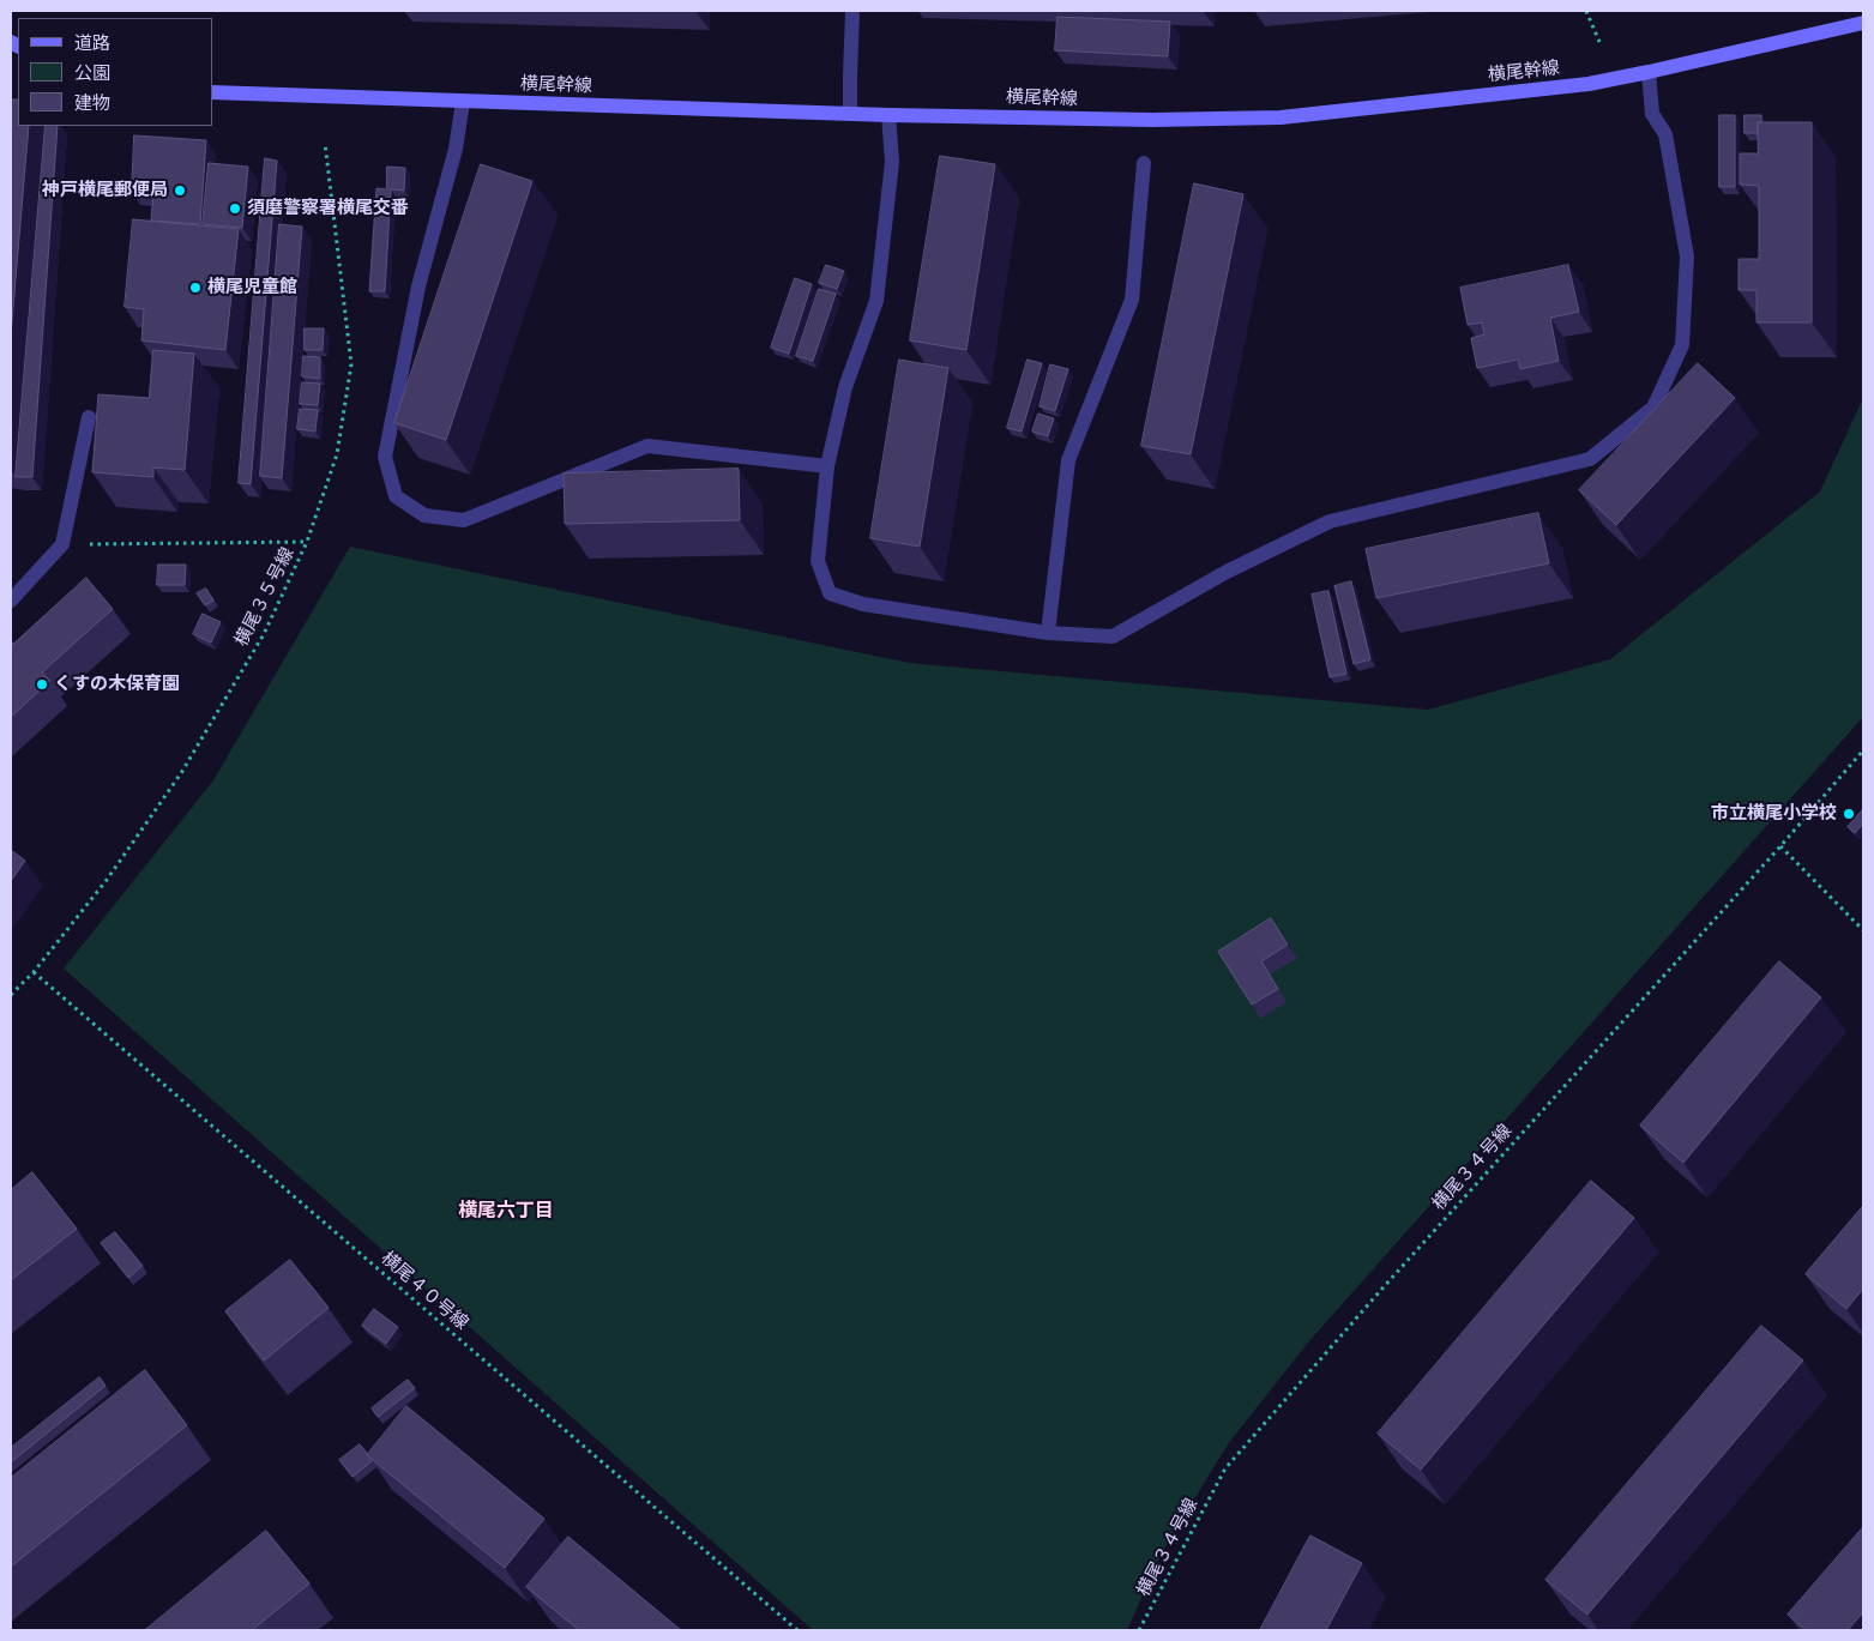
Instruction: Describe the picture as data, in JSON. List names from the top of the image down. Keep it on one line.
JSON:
{"streets":{"street":["横尾幹線"],"path":["横尾３５号線","横尾３４号線","横尾４０号線"]},"crossings":[["横尾３５号線","横尾４０号線"]],"districts":["横尾六丁目"],"places":["神戸横尾郵便局","須磨警察署横尾交番","横尾児童館","くすの木保育園","市立横尾小学校"],"legend":["道路","公園","建物"]}
